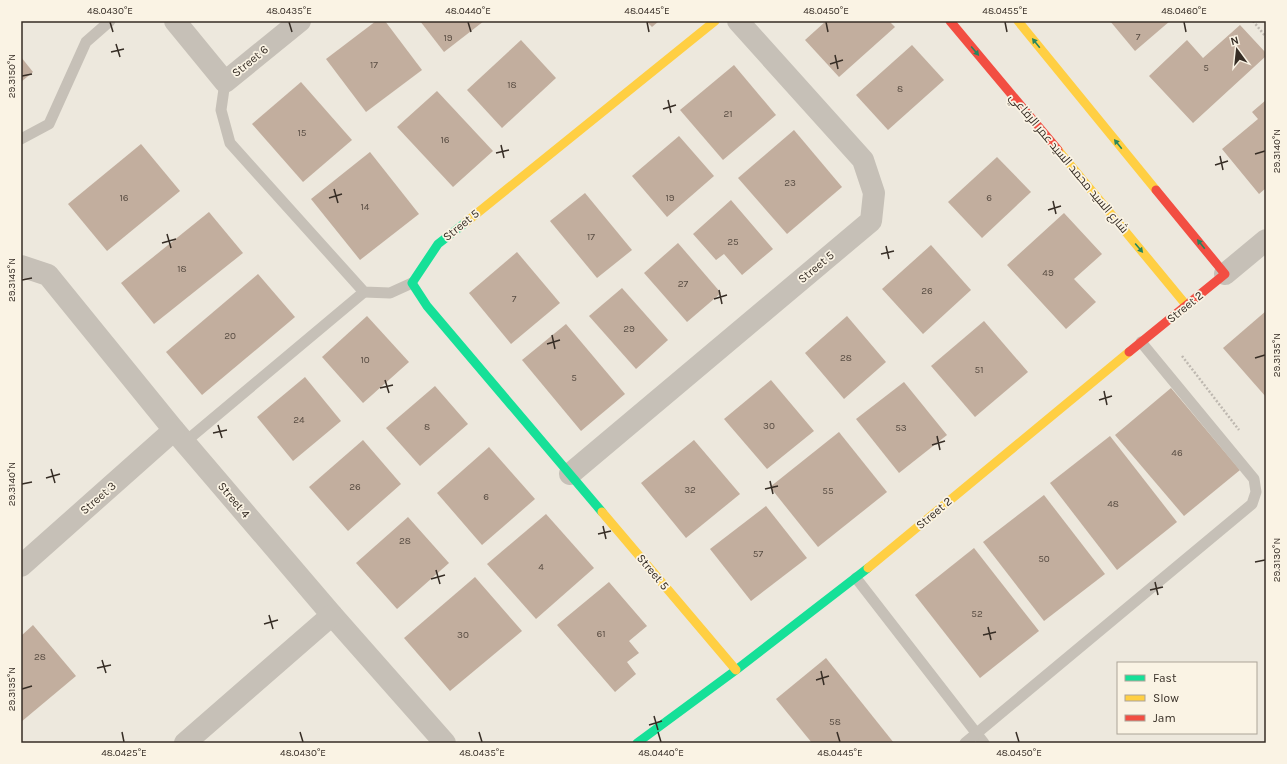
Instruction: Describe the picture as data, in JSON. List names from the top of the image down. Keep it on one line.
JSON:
{"streets":{"street":["Street 6","شارع السيد محمد السيد عمر الرفاعي","Street 5","Street 2","Street 3","Street 4"]},"crossings":[["شارع السيد محمد السيد عمر الرفاعي","Street 2"],["Street 5","Street 2"],["Street 3","Street 4"]],"house_numbers":["7","19","17","5","18","8","21","15","16","23","16","19","6","14","17","25","18","49","27","26","7","29","20","28","10","51","5","24","30","8","53","46","26","32","55","6","48","28","57","50","4","52","61","30","28","58"],"legend":["Fast","Slow","Jam"],"north":"top","coordinates":["48.0430°E","48.0435°E","48.0440°E","48.0445°E","48.0450°E","48.0455°E","48.0460°E","29.3150°N","29.3140°N","29.3145°N","29.3135°N","29.3130°N","48.0425°E"]}
